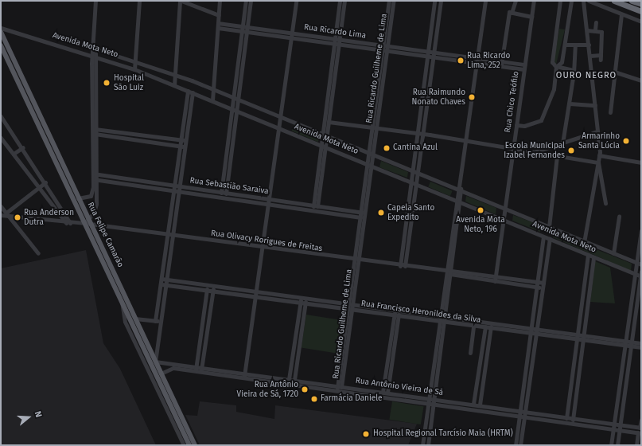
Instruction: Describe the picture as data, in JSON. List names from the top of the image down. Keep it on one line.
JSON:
{"streets":{"main road":["Rua Felipe Camarão"],"street":["Rua Ricardo Lima","Avenida Mota Neto","Rua Ricardo Guilheme de Lima","Rua Chico Teófilo","Rua Sebastião Saraiva","Rua Olivacy Rorigues de Freitas","Rua Francisco Heronildes da Silva","Rua Antônio Vieira de Sá"]},"crossings":[["Rua Ricardo Lima","Rua Ricardo Guilheme de Lima"],["Rua Ricardo Lima","Rua Chico Teófilo"],["Avenida Mota Neto","Rua Ricardo Guilheme de Lima"],["Avenida Mota Neto","Rua Chico Teófilo"],["Rua Ricardo Guilheme de Lima","Rua Sebastião Saraiva"],["Rua Ricardo Guilheme de Lima","Rua Olivacy Rorigues de Freitas"],["Rua Ricardo Guilheme de Lima","Rua Francisco Heronildes da Silva"],["Rua Ricardo Guilheme de Lima","Rua Antônio Vieira de Sá"],["Rua Felipe Camarão","Rua Olivacy Rorigues de Freitas"],["Rua Felipe Camarão","Rua Antônio Vieira de Sá"]],"districts":["OURO NEGRO"],"places":["Rua Ricardo Lima, 252","Hospital São Luiz","Rua Raimundo Nonato Chaves","Armarinho Santa Lúcia","Cantina Azul","Escola Municipal Izabel Fernandes","Avenida Mota Neto, 196","Capela Santo Expedito","Rua Anderson Dutra","Rua Antônio Vieira de Sá, 1720","Farmácia Daniele","Hospital Regional Tarcísio Maia (HRTM)"],"north":"right"}
